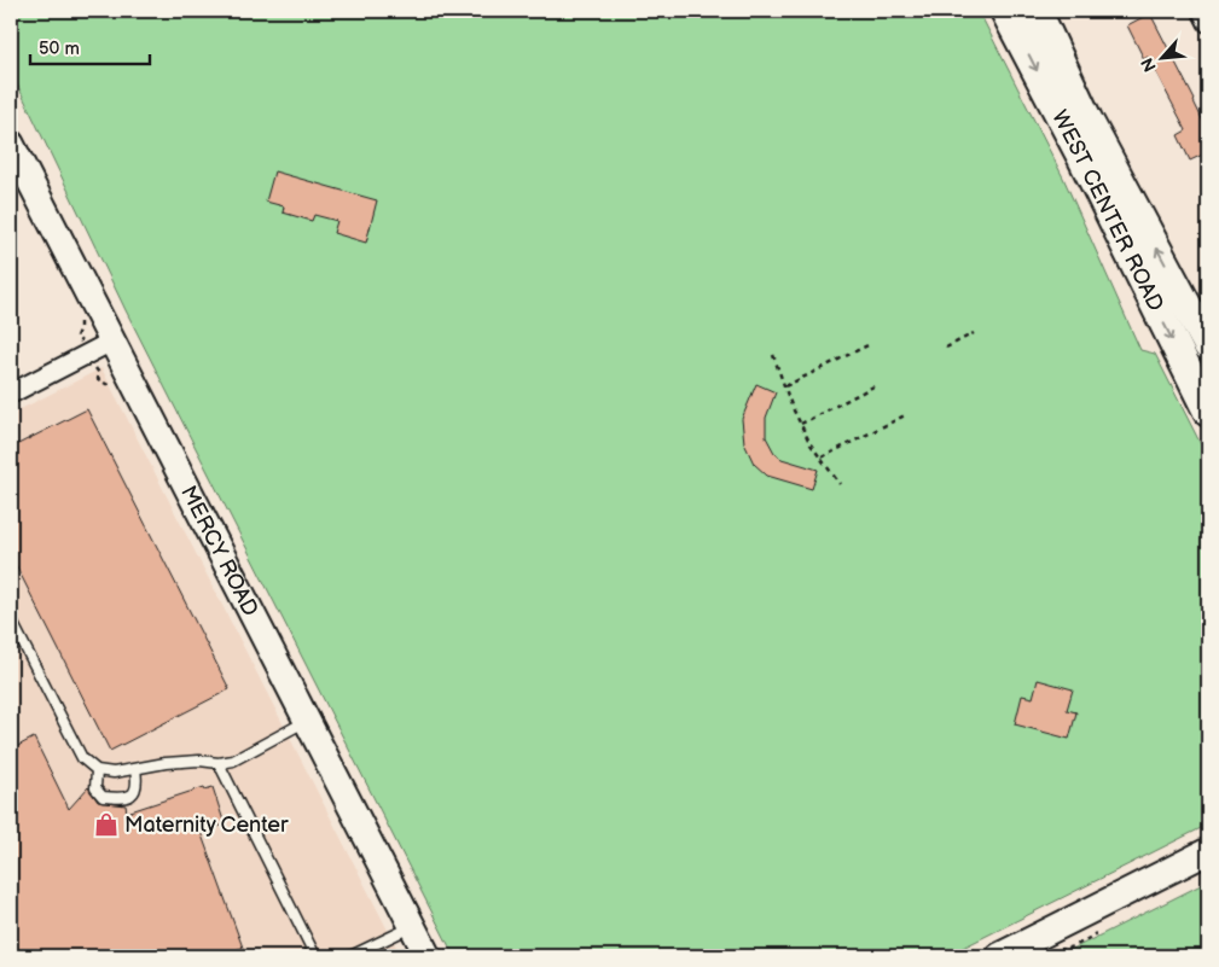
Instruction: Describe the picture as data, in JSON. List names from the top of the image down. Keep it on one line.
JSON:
{"streets":{"main road":["WEST CENTER ROAD","MERCY ROAD"]},"places":{"shop":["Maternity Center"]},"scale_bar":"50 m","north":"bottom left"}
